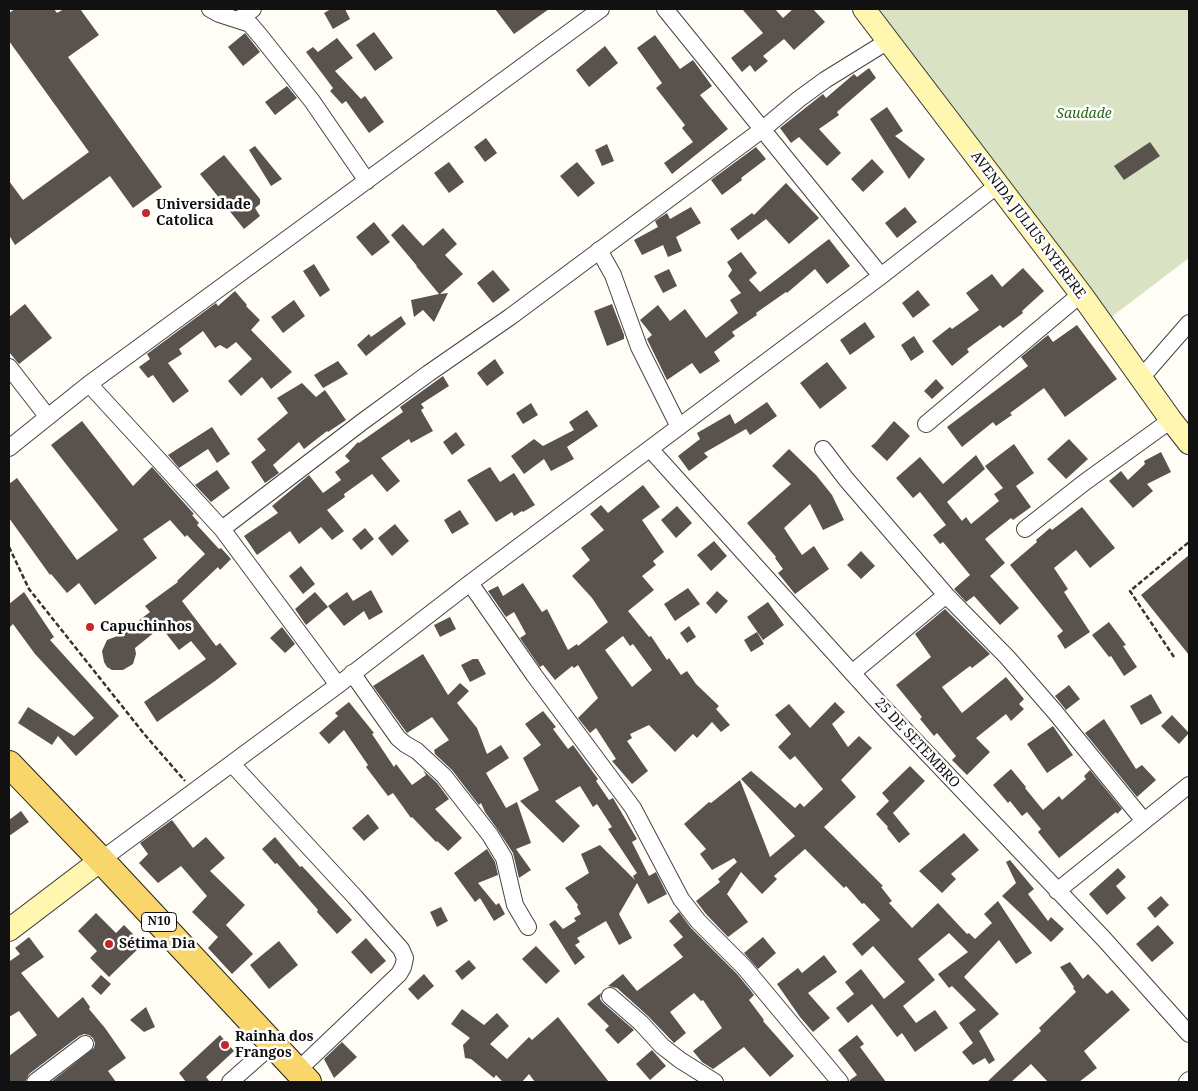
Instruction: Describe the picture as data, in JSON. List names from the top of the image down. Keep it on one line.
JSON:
{"streets":{"main road":["N10"],"street":["AVENIDA JULIUS NYERERE","25 DE SETEMBRO"]},"parks":["Saudade"],"places":["Universidade Catolica","Capuchinhos","Sétima Dia","Rainha dos Frangos"]}
